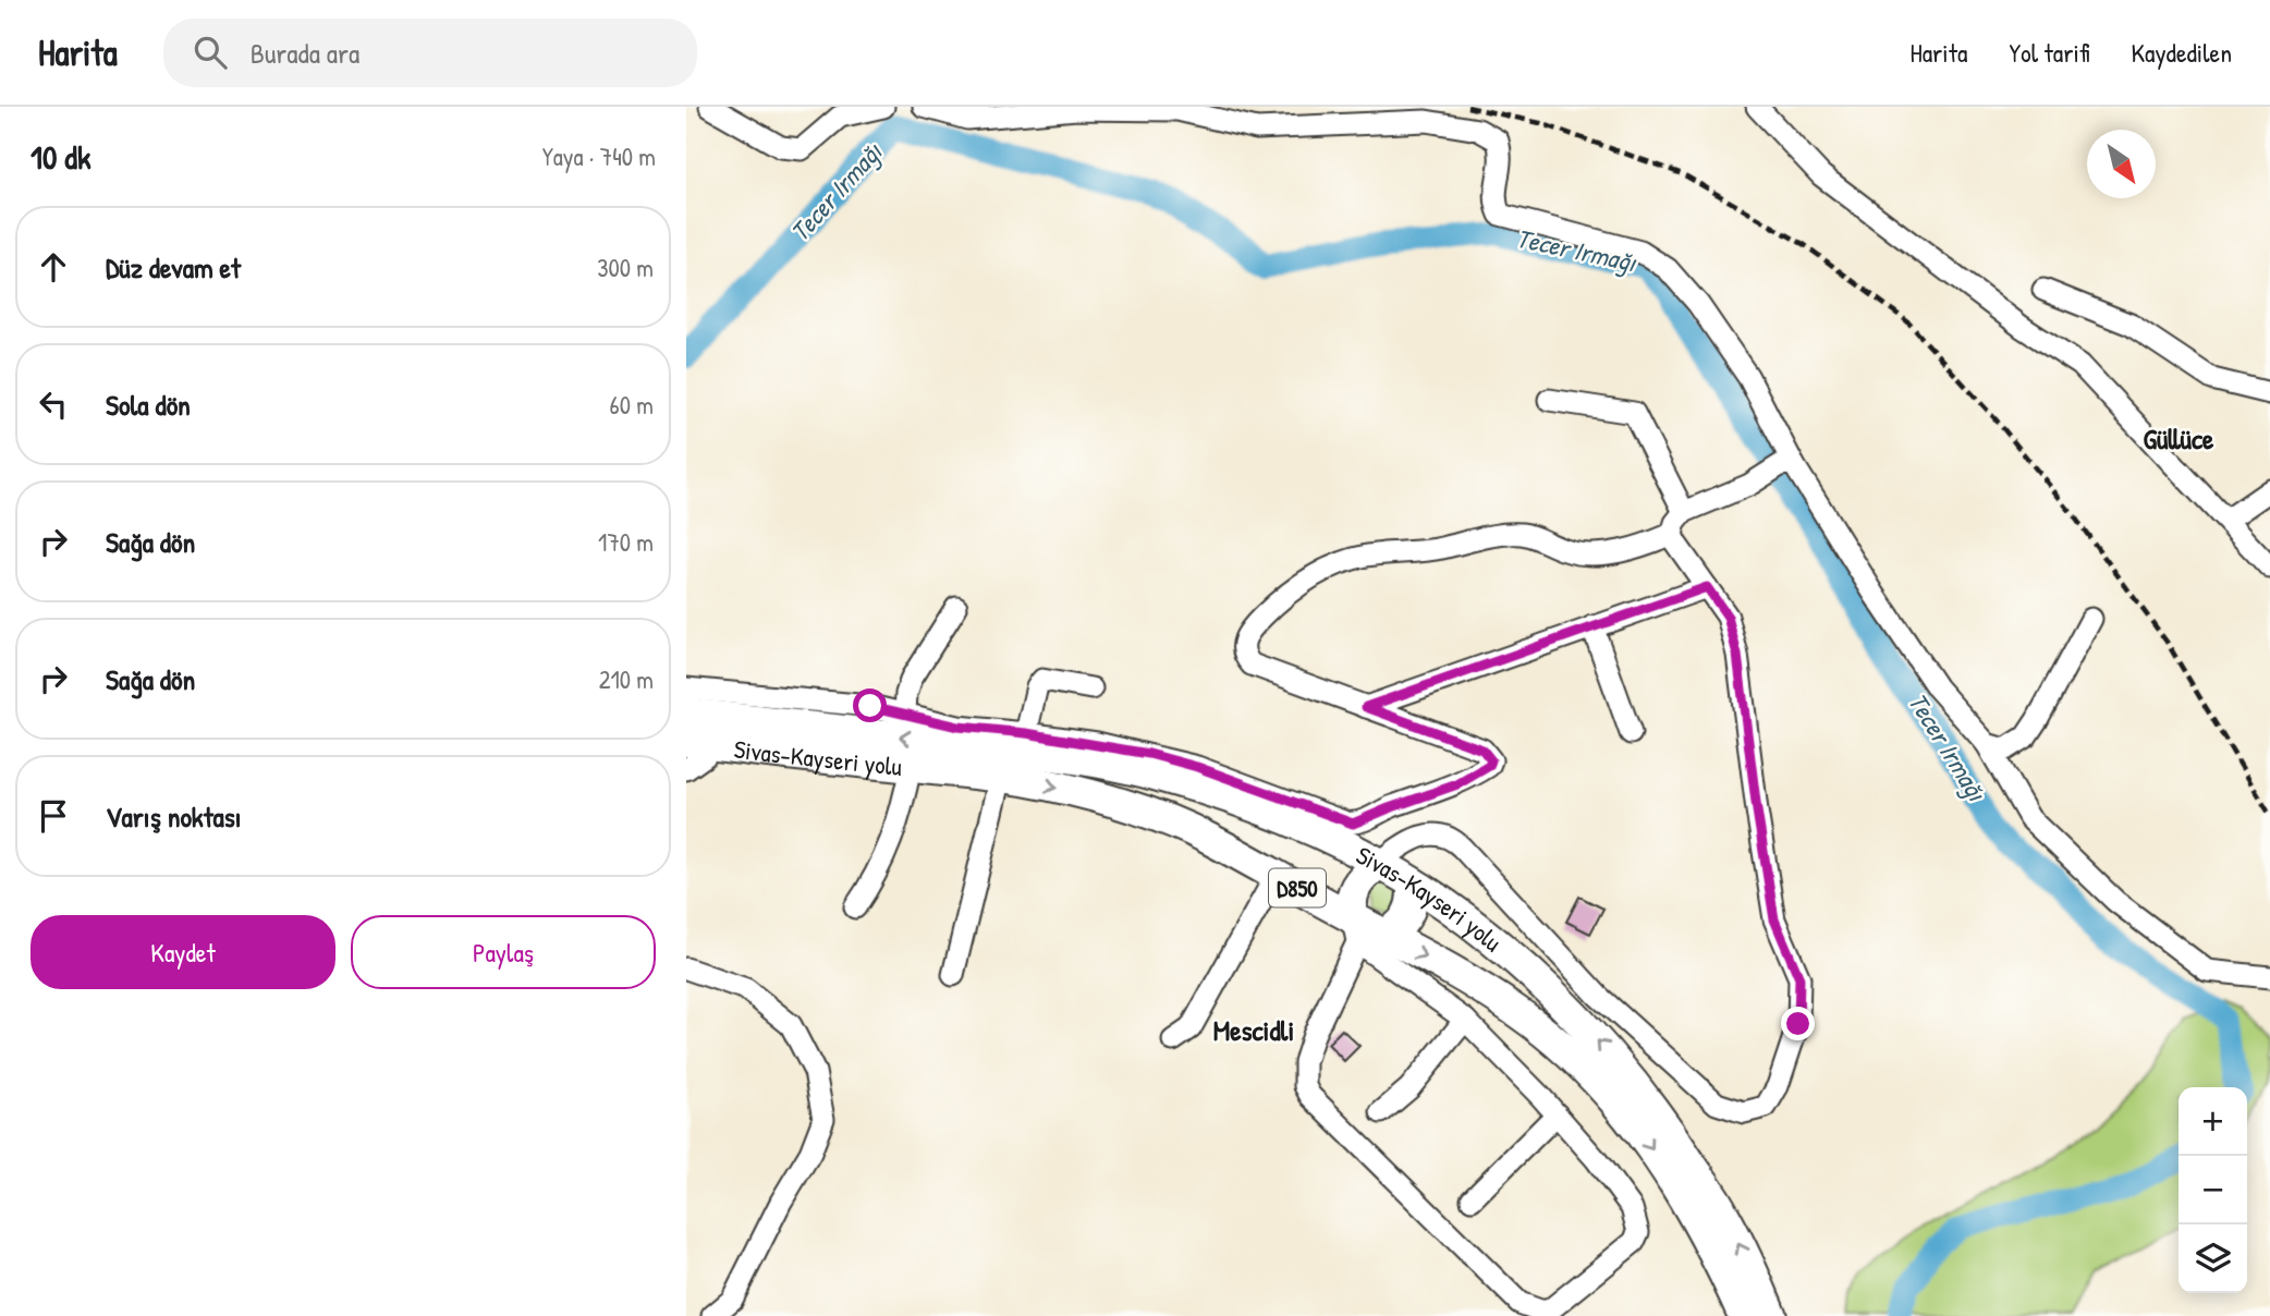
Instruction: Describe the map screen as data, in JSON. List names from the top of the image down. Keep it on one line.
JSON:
{"streets":{"highway":["Sivas-Kayseri yolu","D850"]},"districts":["Güllüce","Mescidli"],"water":["Tecer Irmağı"],"north":"bottom right","page":{"header":"Harita","search":"Burada ara","nav":["Harita","Yol tarifi","Kaydedilen"],"heading":["10 dk","Yaya · 740 m"],"list":[["Düz devam et","300 m"],["Sola dön","60 m"],["Sağa dön","170 m"],["Sağa dön","210 m"],"Varış noktası"],"buttons":["Kaydet","Paylaş"],"map_buttons":["+","−"]}}
